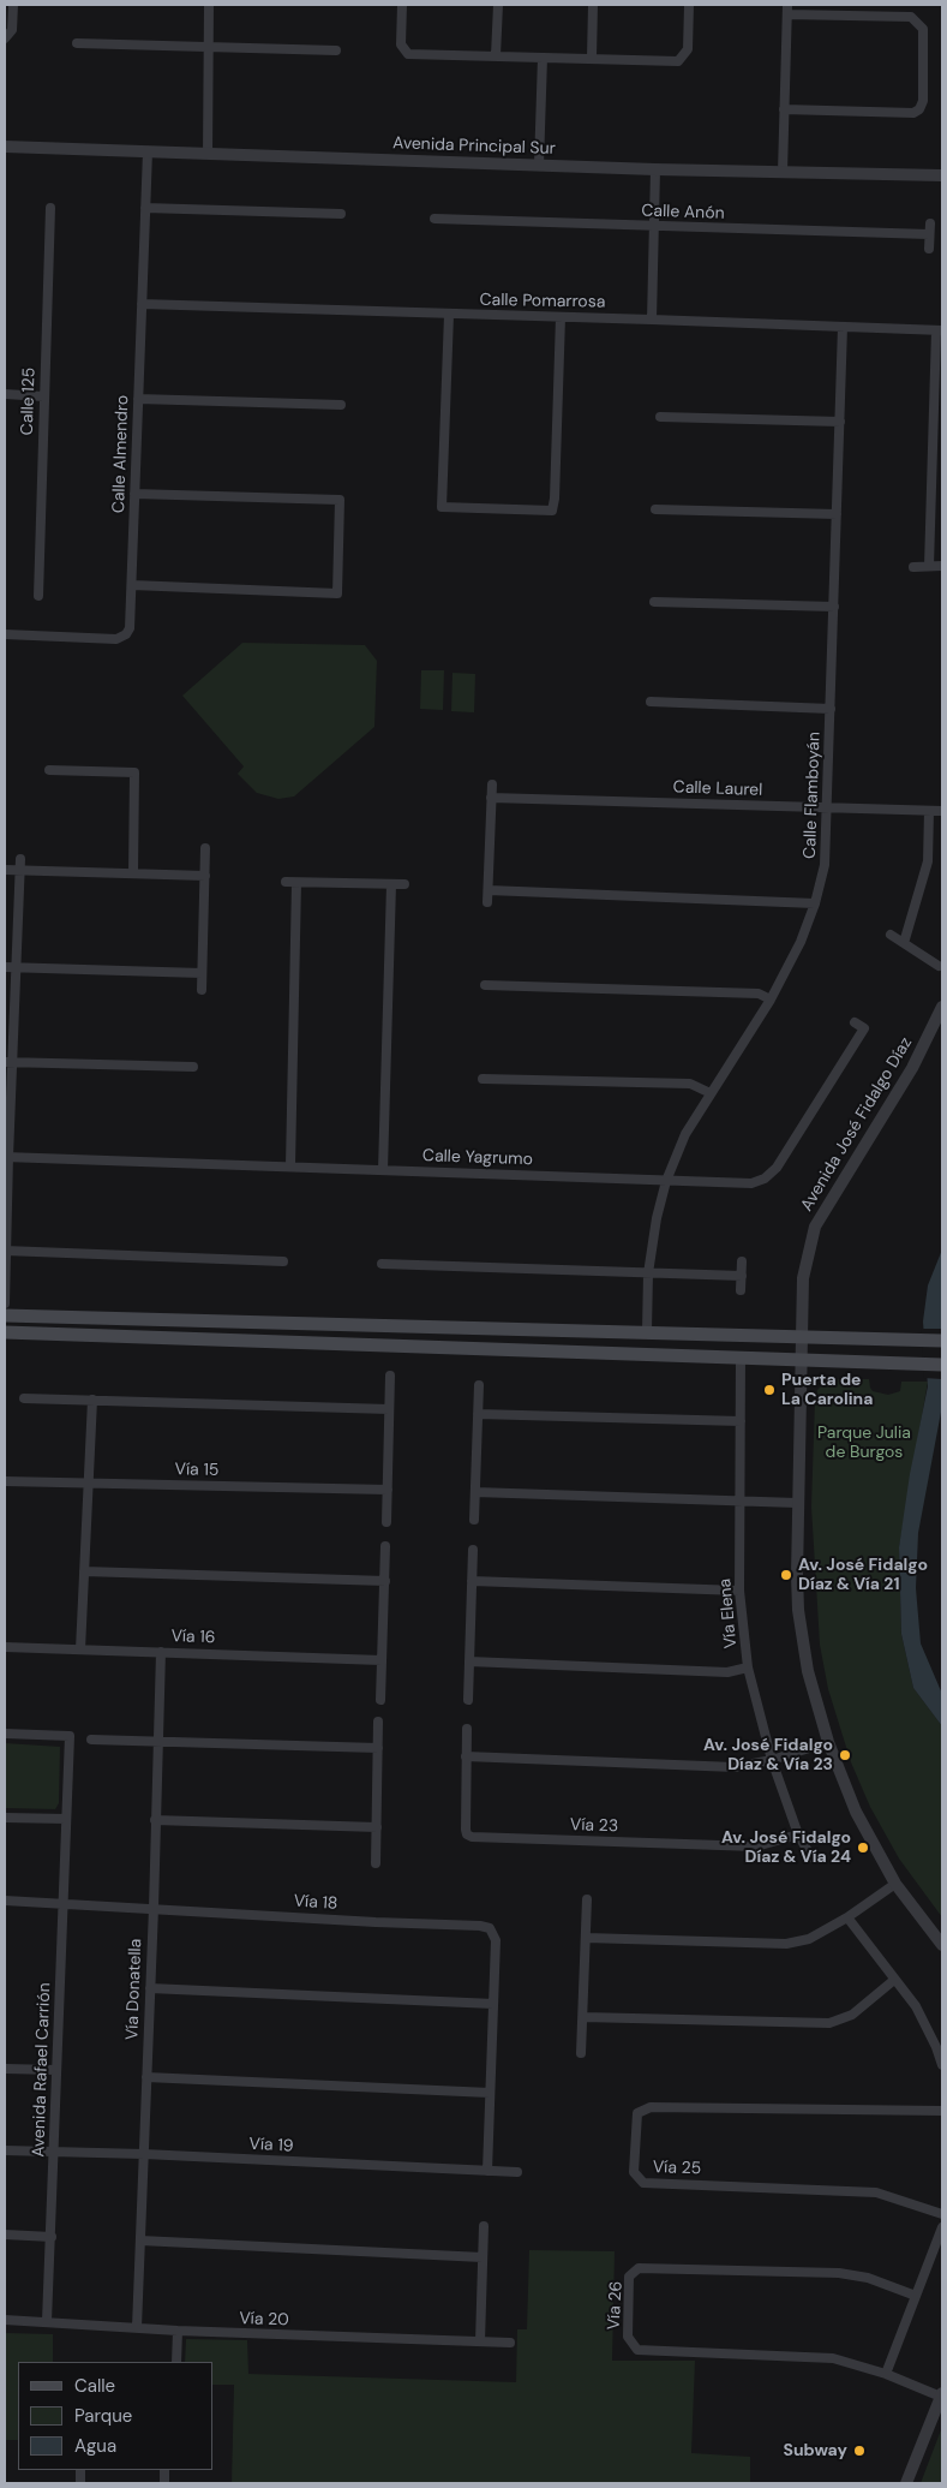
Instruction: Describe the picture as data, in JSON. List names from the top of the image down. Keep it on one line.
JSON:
{"streets":{"street":["Avenida Principal Sur","Calle Anón","Calle Pomarrosa","Calle 125","Calle Almendro","Calle Laurel","Calle Flamboyán","Avenida José Fidalgo Díaz","Calle Yagrumo","Vía 15","Vía Elena","Vía 16","Vía 23","Vía 18","Vía Donatella","Avenida Rafael Carrión","Vía 19","Vía 25","Vía 26","Vía 20"]},"crossings":[["Avenida Principal Sur","Calle Almendro"],["Calle Pomarrosa","Calle Almendro"],["Calle Pomarrosa","Calle Flamboyán"],["Calle Laurel","Calle Flamboyán"],["Calle Flamboyán","Calle Yagrumo"],["Vía Elena","Vía 23"],["Vía 16","Vía Donatella"],["Vía 18","Vía Donatella"],["Vía 18","Avenida Rafael Carrión"],["Vía Donatella","Vía 19"],["Vía Donatella","Vía 20"],["Avenida Rafael Carrión","Vía 19"],["Avenida Rafael Carrión","Vía 20"]],"parks":["Parque Julia de Burgos"],"places":["Puerta de La Carolina","Av. José Fidalgo Díaz & Vía 21","Av. José Fidalgo Díaz & Vía 23","Av. José Fidalgo Díaz & Vía 24","Subway"],"legend":["Calle","Parque","Agua"]}
